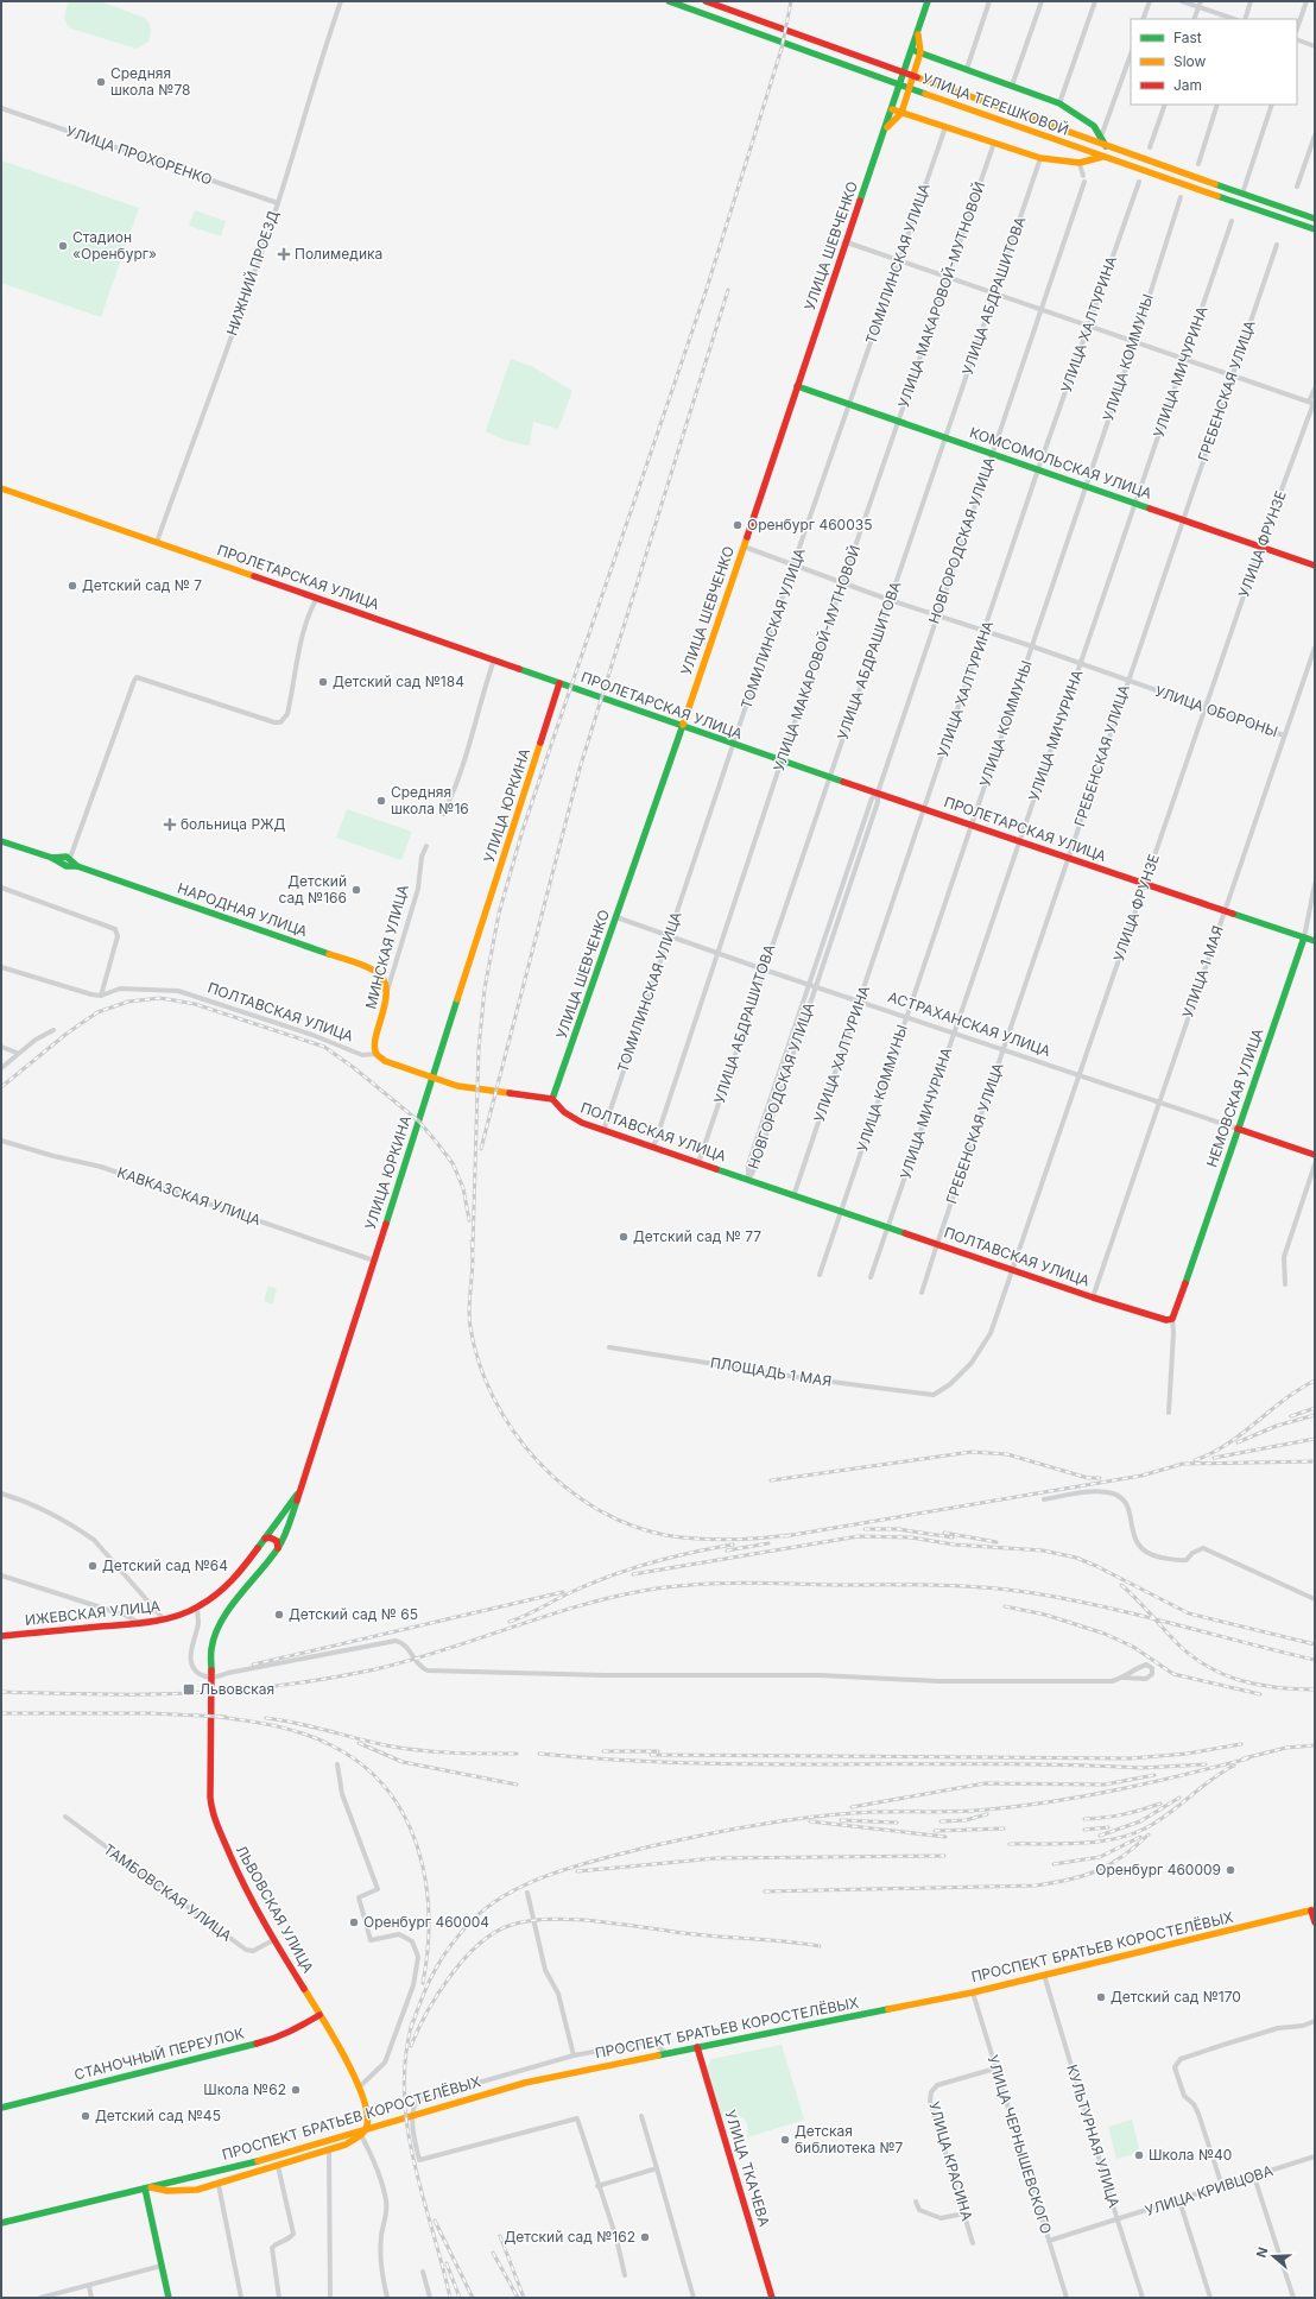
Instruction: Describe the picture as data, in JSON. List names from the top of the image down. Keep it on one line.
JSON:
{"streets":{"main road":["УЛИЦА ТЕРЕШКОВОЙ","УЛИЦА ШЕВЧЕНКО","КОМСОМОЛЬСКАЯ УЛИЦА","ПРОЛЕТАРСКАЯ УЛИЦА","УЛИЦА ЮРКИНА","НАРОДНАЯ УЛИЦА","МИНСКАЯ УЛИЦА","ПОЛТАВСКАЯ УЛИЦА","АСТРАХАНСКАЯ УЛИЦА","НЕМОВСКАЯ УЛИЦА","ИЖЕВСКАЯ УЛИЦА","ЛЬВОВСКАЯ УЛИЦА","ПРОСПЕКТ БРАТЬЕВ КОРОСТЕЛЁВЫХ","СТАНОЧНЫЙ ПЕРЕУЛОК","УЛИЦА ТКАЧЕВА"],"street":["УЛИЦА ПРОХОРЕНКО","ТОМИЛИНСКАЯ УЛИЦА","НИЖНИЙ ПРОЕЗД","УЛИЦА МАКАРОВОЙ-МУТНОВОЙ","УЛИЦА АБДРАШИТОВА","УЛИЦА ХАЛТУРИНА","УЛИЦА КОММУНЫ","УЛИЦА МИЧУРИНА","ГРЕБЕНСКАЯ УЛИЦА","НОВГОРОДСКАЯ УЛИЦА","УЛИЦА ФРУНЗЕ","УЛИЦА ОБОРОНЫ","УЛИЦА 1 МАЯ","КАВКАЗСКАЯ УЛИЦА","ПЛОЩАДЬ 1 МАЯ","ТАМБОВСКАЯ УЛИЦА","КУЛЬТУРНАЯ УЛИЦА","УЛИЦА ЧЕРНЫШЕВСКОГО","УЛИЦА КРАСИНА","УЛИЦА КРИВЦОВА"]},"crossings":[["УЛИЦА ПРОХОРЕНКО","НИЖНИЙ ПРОЕЗД"],["УЛИЦА ШЕВЧЕНКО","КОМСОМОЛЬСКАЯ УЛИЦА"],["УЛИЦА ШЕВЧЕНКО","ПРОЛЕТАРСКАЯ УЛИЦА"],["УЛИЦА ШЕВЧЕНКО","УЛИЦА ОБОРОНЫ"],["УЛИЦА ШЕВЧЕНКО","ПОЛТАВСКАЯ УЛИЦА"],["УЛИЦА ШЕВЧЕНКО","АСТРАХАНСКАЯ УЛИЦА"],["ТОМИЛИНСКАЯ УЛИЦА","КОМСОМОЛЬСКАЯ УЛИЦА"],["ТОМИЛИНСКАЯ УЛИЦА","ПРОЛЕТАРСКАЯ УЛИЦА"],["ТОМИЛИНСКАЯ УЛИЦА","УЛИЦА ОБОРОНЫ"],["ТОМИЛИНСКАЯ УЛИЦА","ПОЛТАВСКАЯ УЛИЦА"],["ТОМИЛИНСКАЯ УЛИЦА","АСТРАХАНСКАЯ УЛИЦА"],["НИЖНИЙ ПРОЕЗД","ПРОЛЕТАРСКАЯ УЛИЦА"],["УЛИЦА МАКАРОВОЙ-МУТНОВОЙ","КОМСОМОЛЬСКАЯ УЛИЦА"],["УЛИЦА МАКАРОВОЙ-МУТНОВОЙ","ПРОЛЕТАРСКАЯ УЛИЦА"],["УЛИЦА МАКАРОВОЙ-МУТНОВОЙ","УЛИЦА ОБОРОНЫ"],["УЛИЦА МАКАРОВОЙ-МУТНОВОЙ","ПОЛТАВСКАЯ УЛИЦА"],["УЛИЦА МАКАРОВОЙ-МУТНОВОЙ","АСТРАХАНСКАЯ УЛИЦА"],["УЛИЦА АБДРАШИТОВА","КОМСОМОЛЬСКАЯ УЛИЦА"],["УЛИЦА АБДРАШИТОВА","ПРОЛЕТАРСКАЯ УЛИЦА"],["УЛИЦА АБДРАШИТОВА","УЛИЦА ОБОРОНЫ"],["УЛИЦА АБДРАШИТОВА","ПОЛТАВСКАЯ УЛИЦА"],["УЛИЦА АБДРАШИТОВА","АСТРАХАНСКАЯ УЛИЦА"],["УЛИЦА ХАЛТУРИНА","КОМСОМОЛЬСКАЯ УЛИЦА"],["УЛИЦА ХАЛТУРИНА","ПРОЛЕТАРСКАЯ УЛИЦА"],["УЛИЦА ХАЛТУРИНА","УЛИЦА ОБОРОНЫ"],["УЛИЦА ХАЛТУРИНА","ПОЛТАВСКАЯ УЛИЦА"],["УЛИЦА ХАЛТУРИНА","АСТРАХАНСКАЯ УЛИЦА"],["УЛИЦА КОММУНЫ","КОМСОМОЛЬСКАЯ УЛИЦА"],["УЛИЦА КОММУНЫ","ПРОЛЕТАРСКАЯ УЛИЦА"],["УЛИЦА КОММУНЫ","УЛИЦА ОБОРОНЫ"],["УЛИЦА КОММУНЫ","ПОЛТАВСКАЯ УЛИЦА"],["УЛИЦА КОММУНЫ","АСТРАХАНСКАЯ УЛИЦА"],["УЛИЦА МИЧУРИНА","КОМСОМОЛЬСКАЯ УЛИЦА"],["УЛИЦА МИЧУРИНА","ПРОЛЕТАРСКАЯ УЛИЦА"],["УЛИЦА МИЧУРИНА","УЛИЦА ОБОРОНЫ"],["УЛИЦА МИЧУРИНА","ПОЛТАВСКАЯ УЛИЦА"],["УЛИЦА МИЧУРИНА","АСТРАХАНСКАЯ УЛИЦА"],["ГРЕБЕНСКАЯ УЛИЦА","КОМСОМОЛЬСКАЯ УЛИЦА"],["ГРЕБЕНСКАЯ УЛИЦА","ПРОЛЕТАРСКАЯ УЛИЦА"],["ГРЕБЕНСКАЯ УЛИЦА","УЛИЦА ОБОРОНЫ"],["ГРЕБЕНСКАЯ УЛИЦА","ПОЛТАВСКАЯ УЛИЦА"],["ГРЕБЕНСКАЯ УЛИЦА","АСТРАХАНСКАЯ УЛИЦА"],["КОМСОМОЛЬСКАЯ УЛИЦА","НОВГОРОДСКАЯ УЛИЦА"],["КОМСОМОЛЬСКАЯ УЛИЦА","УЛИЦА ФРУНЗЕ"],["НОВГОРОДСКАЯ УЛИЦА","ПРОЛЕТАРСКАЯ УЛИЦА"],["НОВГОРОДСКАЯ УЛИЦА","УЛИЦА ОБОРОНЫ"],["НОВГОРОДСКАЯ УЛИЦА","ПОЛТАВСКАЯ УЛИЦА"],["НОВГОРОДСКАЯ УЛИЦА","АСТРАХАНСКАЯ УЛИЦА"],["УЛИЦА ФРУНЗЕ","ПРОЛЕТАРСКАЯ УЛИЦА"],["УЛИЦА ФРУНЗЕ","УЛИЦА ОБОРОНЫ"],["УЛИЦА ФРУНЗЕ","ПОЛТАВСКАЯ УЛИЦА"],["УЛИЦА ФРУНЗЕ","АСТРАХАНСКАЯ УЛИЦА"],["УЛИЦА ФРУНЗЕ","ПЛОЩАДЬ 1 МАЯ"],["ПРОЛЕТАРСКАЯ УЛИЦА","УЛИЦА ЮРКИНА"],["ПРОЛЕТАРСКАЯ УЛИЦА","УЛИЦА 1 МАЯ"],["ПРОЛЕТАРСКАЯ УЛИЦА","НЕМОВСКАЯ УЛИЦА"],["УЛИЦА ОБОРОНЫ","УЛИЦА 1 МАЯ"],["УЛИЦА ЮРКИНА","ПОЛТАВСКАЯ УЛИЦА"],["УЛИЦА ЮРКИНА","КАВКАЗСКАЯ УЛИЦА"],["УЛИЦА ЮРКИНА","ИЖЕВСКАЯ УЛИЦА"],["УЛИЦА ЮРКИНА","ЛЬВОВСКАЯ УЛИЦА"],["НАРОДНАЯ УЛИЦА","МИНСКАЯ УЛИЦА"],["МИНСКАЯ УЛИЦА","ПОЛТАВСКАЯ УЛИЦА"],["УЛИЦА 1 МАЯ","ПОЛТАВСКАЯ УЛИЦА"],["УЛИЦА 1 МАЯ","АСТРАХАНСКАЯ УЛИЦА"],["ПОЛТАВСКАЯ УЛИЦА","НЕМОВСКАЯ УЛИЦА"],["АСТРАХАНСКАЯ УЛИЦА","НЕМОВСКАЯ УЛИЦА"],["ТАМБОВСКАЯ УЛИЦА","ЛЬВОВСКАЯ УЛИЦА"],["ЛЬВОВСКАЯ УЛИЦА","ПРОСПЕКТ БРАТЬЕВ КОРОСТЕЛЁВЫХ"],["ЛЬВОВСКАЯ УЛИЦА","СТАНОЧНЫЙ ПЕРЕУЛОК"],["ПРОСПЕКТ БРАТЬЕВ КОРОСТЕЛЁВЫХ","КУЛЬТУРНАЯ УЛИЦА"],["ПРОСПЕКТ БРАТЬЕВ КОРОСТЕЛЁВЫХ","УЛИЦА ЧЕРНЫШЕВСКОГО"],["ПРОСПЕКТ БРАТЬЕВ КОРОСТЕЛЁВЫХ","УЛИЦА ТКАЧЕВА"],["КУЛЬТУРНАЯ УЛИЦА","УЛИЦА КРИВЦОВА"],["УЛИЦА ЧЕРНЫШЕВСКОГО","УЛИЦА КРАСИНА"],["УЛИЦА ЧЕРНЫШЕВСКОГО","УЛИЦА КРИВЦОВА"]],"places":{"other":["Средняя школа №78","Стадион «Оренбург»","Оренбург 460035","Детский сад № 7","Детский сад №184","Средняя школа №16","Детский сад №166","Детский сад № 77","Детский сад №64","Детский сад № 65","Оренбург 460009","Оренбург 460004","Детский сад №170","Школа №62","Детский сад №45","Детская библиотека №7","Школа №40","Детский сад №162"],"health":["Полимедика","больница РЖД"],"transit":["Львовская"]},"legend":["Fast","Slow","Jam"],"north":"left"}
